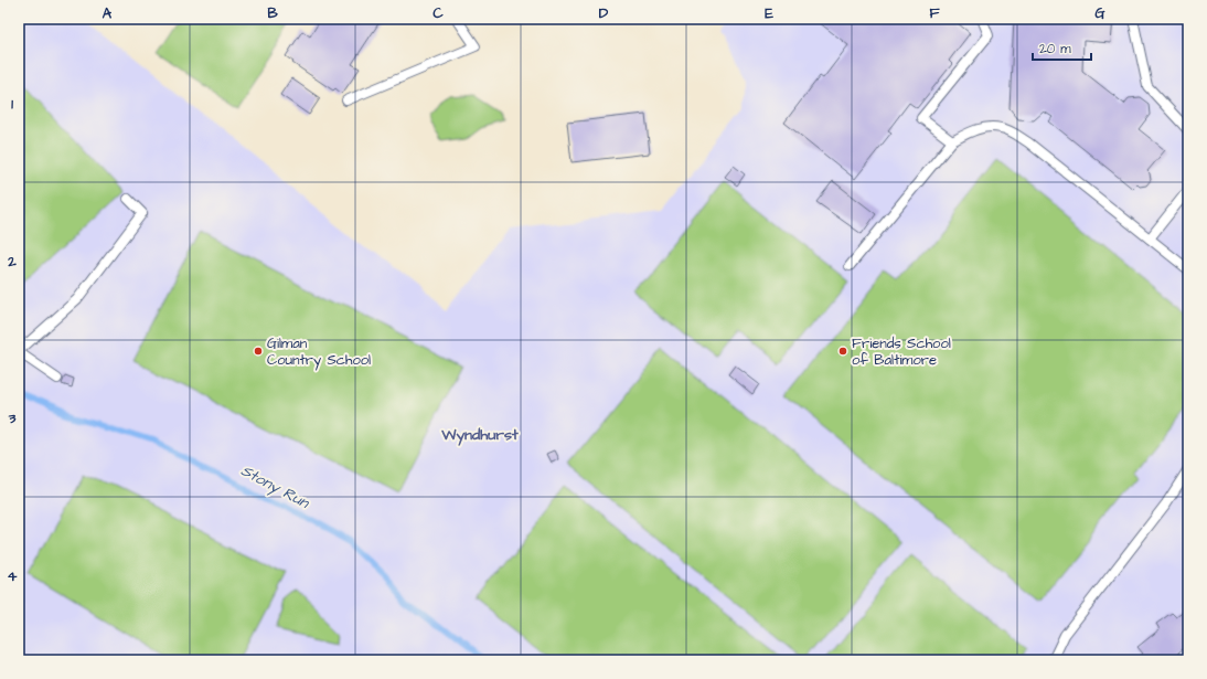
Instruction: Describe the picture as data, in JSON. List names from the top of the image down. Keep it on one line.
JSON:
{"districts":["Wyndhurst"],"water":["Stony Run"],"places":["Gilman Country School","Friends School of Baltimore"],"scale_bar":"20 m","grid":{"columns":["A","B","C","D","E","F","G"],"rows":["1","2","3","4"]}}
